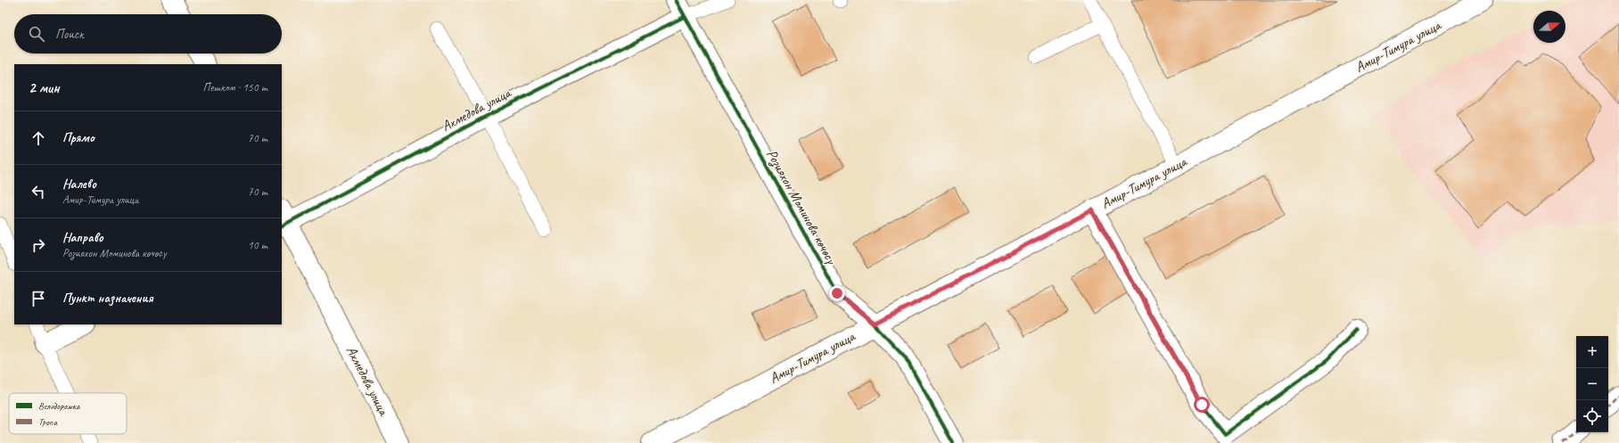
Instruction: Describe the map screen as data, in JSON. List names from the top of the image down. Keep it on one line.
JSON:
{"streets":{"street":["Амир-Тимура улица","Ахмедова улица","Розияхон Моминова көчөсү"]},"crossings":[["Амир-Тимура улица","Розияхон Моминова көчөсү"],["Ахмедова улица","Розияхон Моминова көчөсү"]],"legend":["Велодорожка","Тропа"],"north":"right","page":{"search":"Поиск","heading":["2 мин","Пешком · 150 m"],"list":[["Прямо","70 m"],["Налево","Амир-Тимура улица","70 m"],["Направо","Розияхон Моминова көчөсү","10 m"],"Пункт назначения"],"map_buttons":["+","−"]}}
